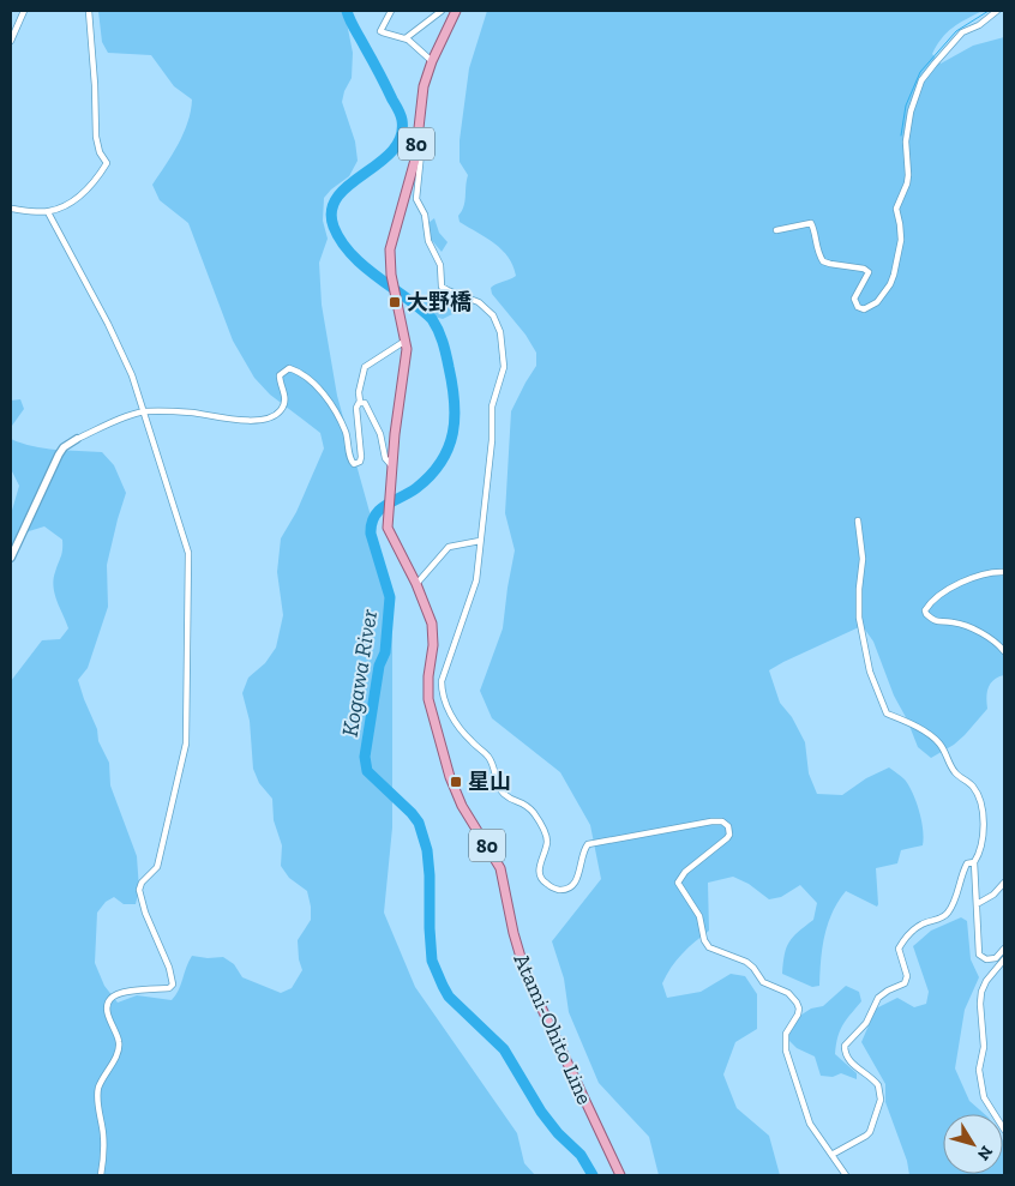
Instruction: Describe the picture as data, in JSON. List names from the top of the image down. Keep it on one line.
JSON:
{"streets":{"main road":["80","Atami-Ohito Line"]},"crossings":[["80","Atami-Ohito Line"]],"water":["Kogawa River"],"places":{"transit":["大野橋","星山"]},"north":"bottom right"}
